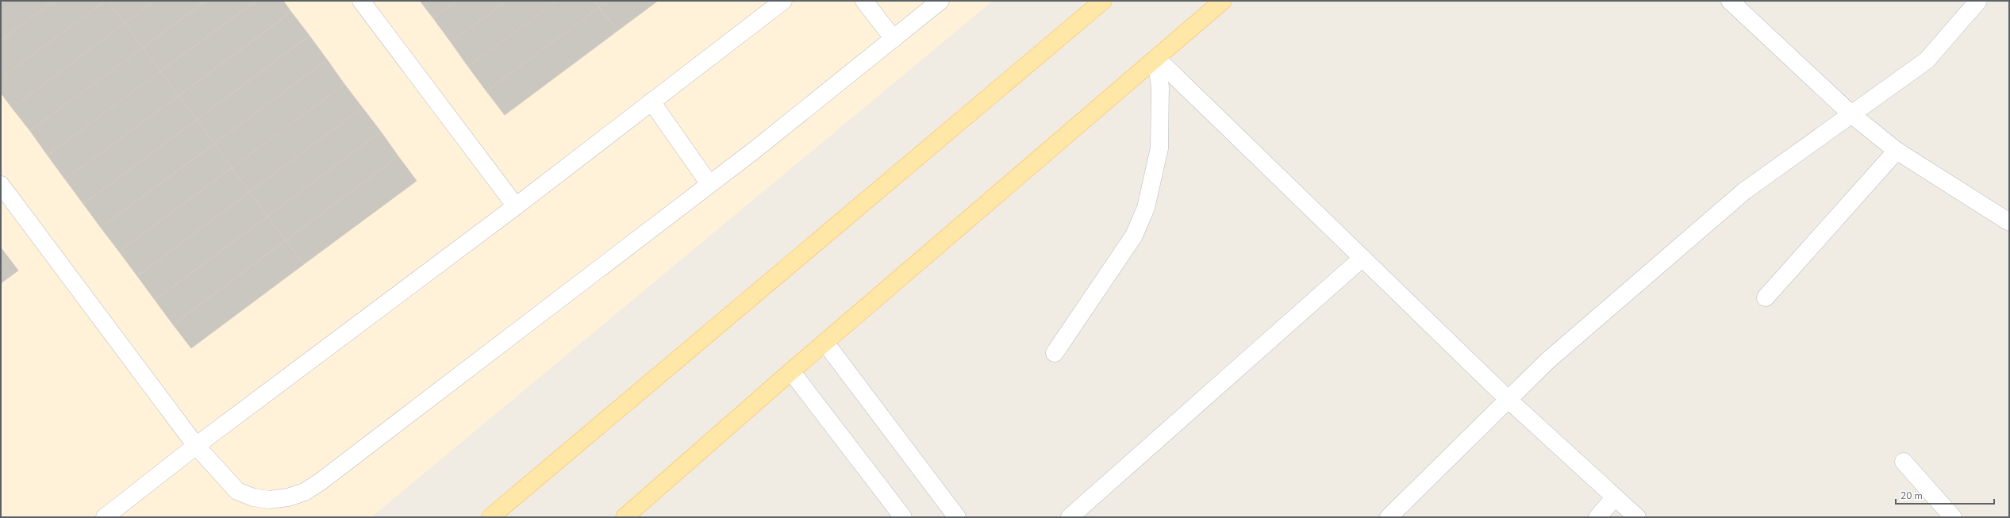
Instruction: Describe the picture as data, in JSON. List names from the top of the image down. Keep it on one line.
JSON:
{"scale_bar":"20 m"}
